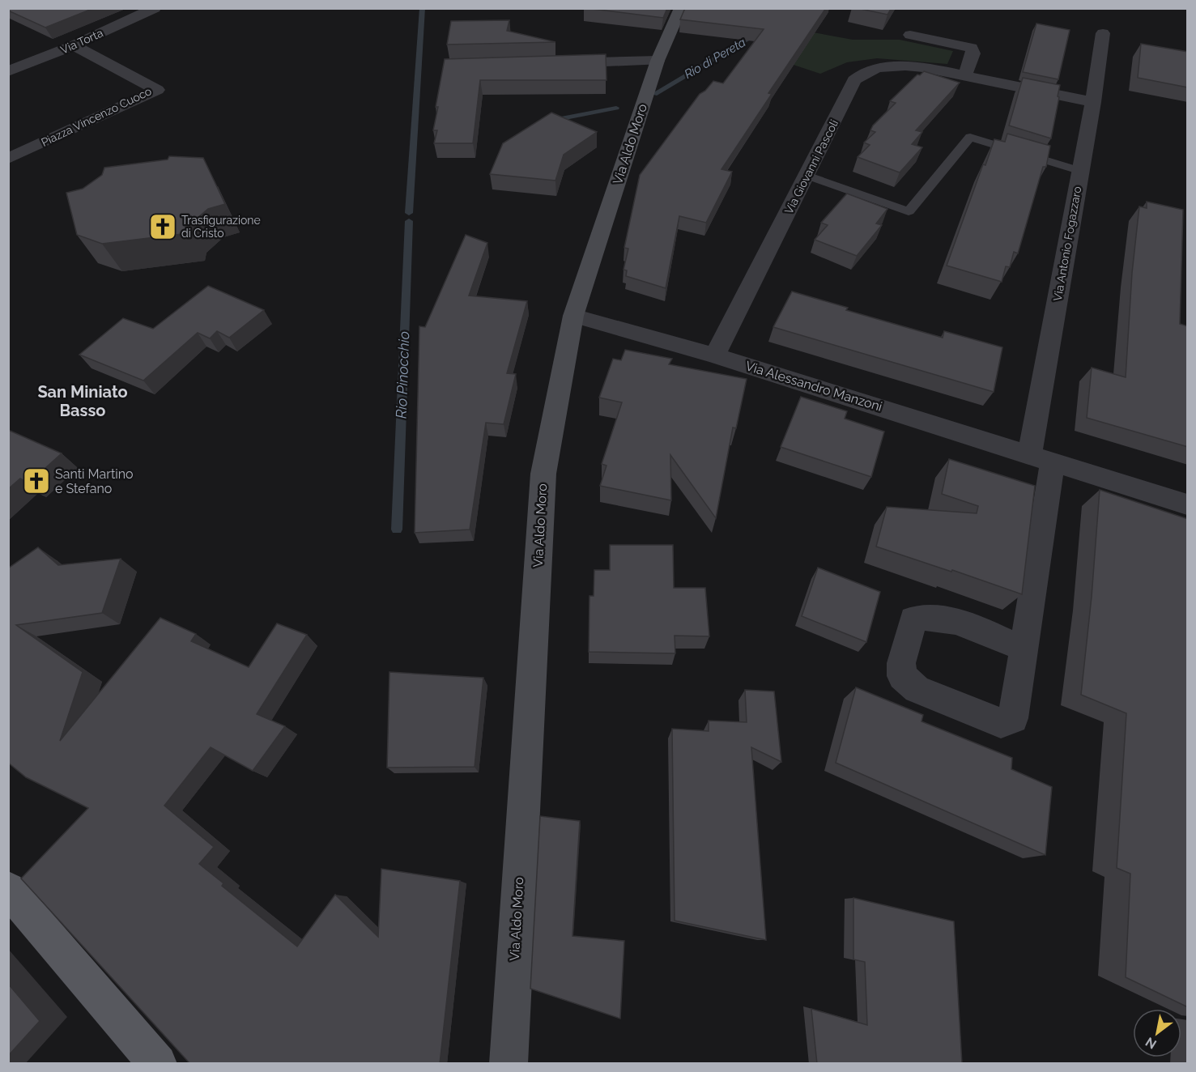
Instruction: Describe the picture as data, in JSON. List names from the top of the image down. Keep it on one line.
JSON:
{"streets":{"main road":["Via Aldo Moro"],"street":["Via Torta","Piazza Vincenzo Cuoco","Via Giovanni Pascoli","Via Antonio Fogazzaro","Via Alessandro Manzoni"]},"crossings":[["Via Torta","Piazza Vincenzo Cuoco"],["Via Aldo Moro","Via Alessandro Manzoni"],["Via Giovanni Pascoli","Via Antonio Fogazzaro"],["Via Giovanni Pascoli","Via Alessandro Manzoni"],["Via Antonio Fogazzaro","Via Alessandro Manzoni"]],"districts":["San Miniato Basso"],"water":["Rio di Pereta","Rio Pinocchio"],"places":{"church":["Trasfigurazione di Cristo","Santi Martino e Stefano"]},"north":"bottom left"}
